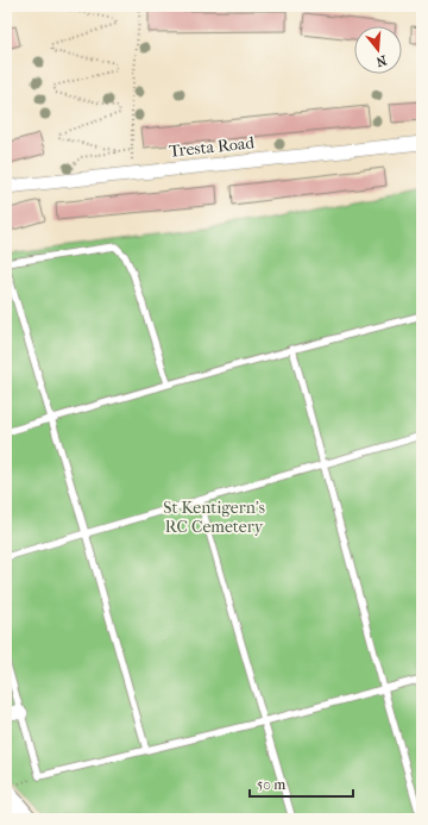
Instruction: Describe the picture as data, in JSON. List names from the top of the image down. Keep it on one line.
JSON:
{"streets":{"street":["Tresta Road"]},"parks":["St Kentigern's RC Cemetery"],"scale_bar":"50 m","north":"bottom"}
